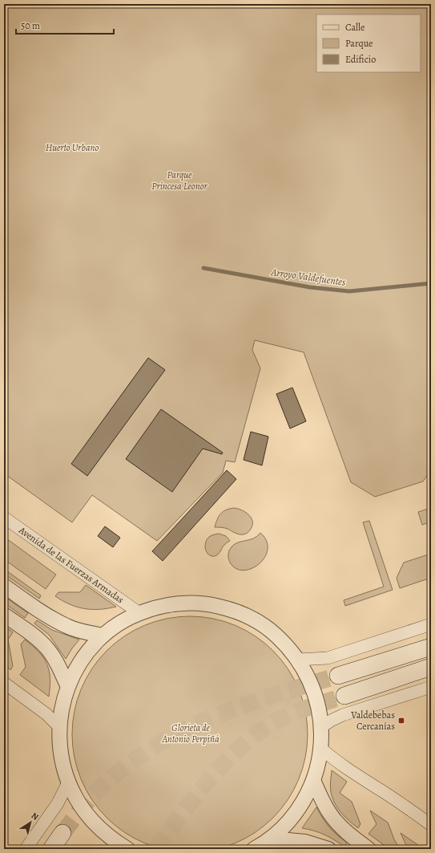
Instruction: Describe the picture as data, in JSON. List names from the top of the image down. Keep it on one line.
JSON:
{"streets":{"street":["Avenida de las Fuerzas Armadas"]},"water":["Arroyo Valdefuentes"],"parks":["Huerto Urbano","Parque Princesa Leonor","Glorieta de Antonio Perpiñá"],"places":{"transit":["Valdebebas Cercanías"]},"legend":["Calle","Parque","Edificio"],"scale_bar":"50 m","north":"top right"}
